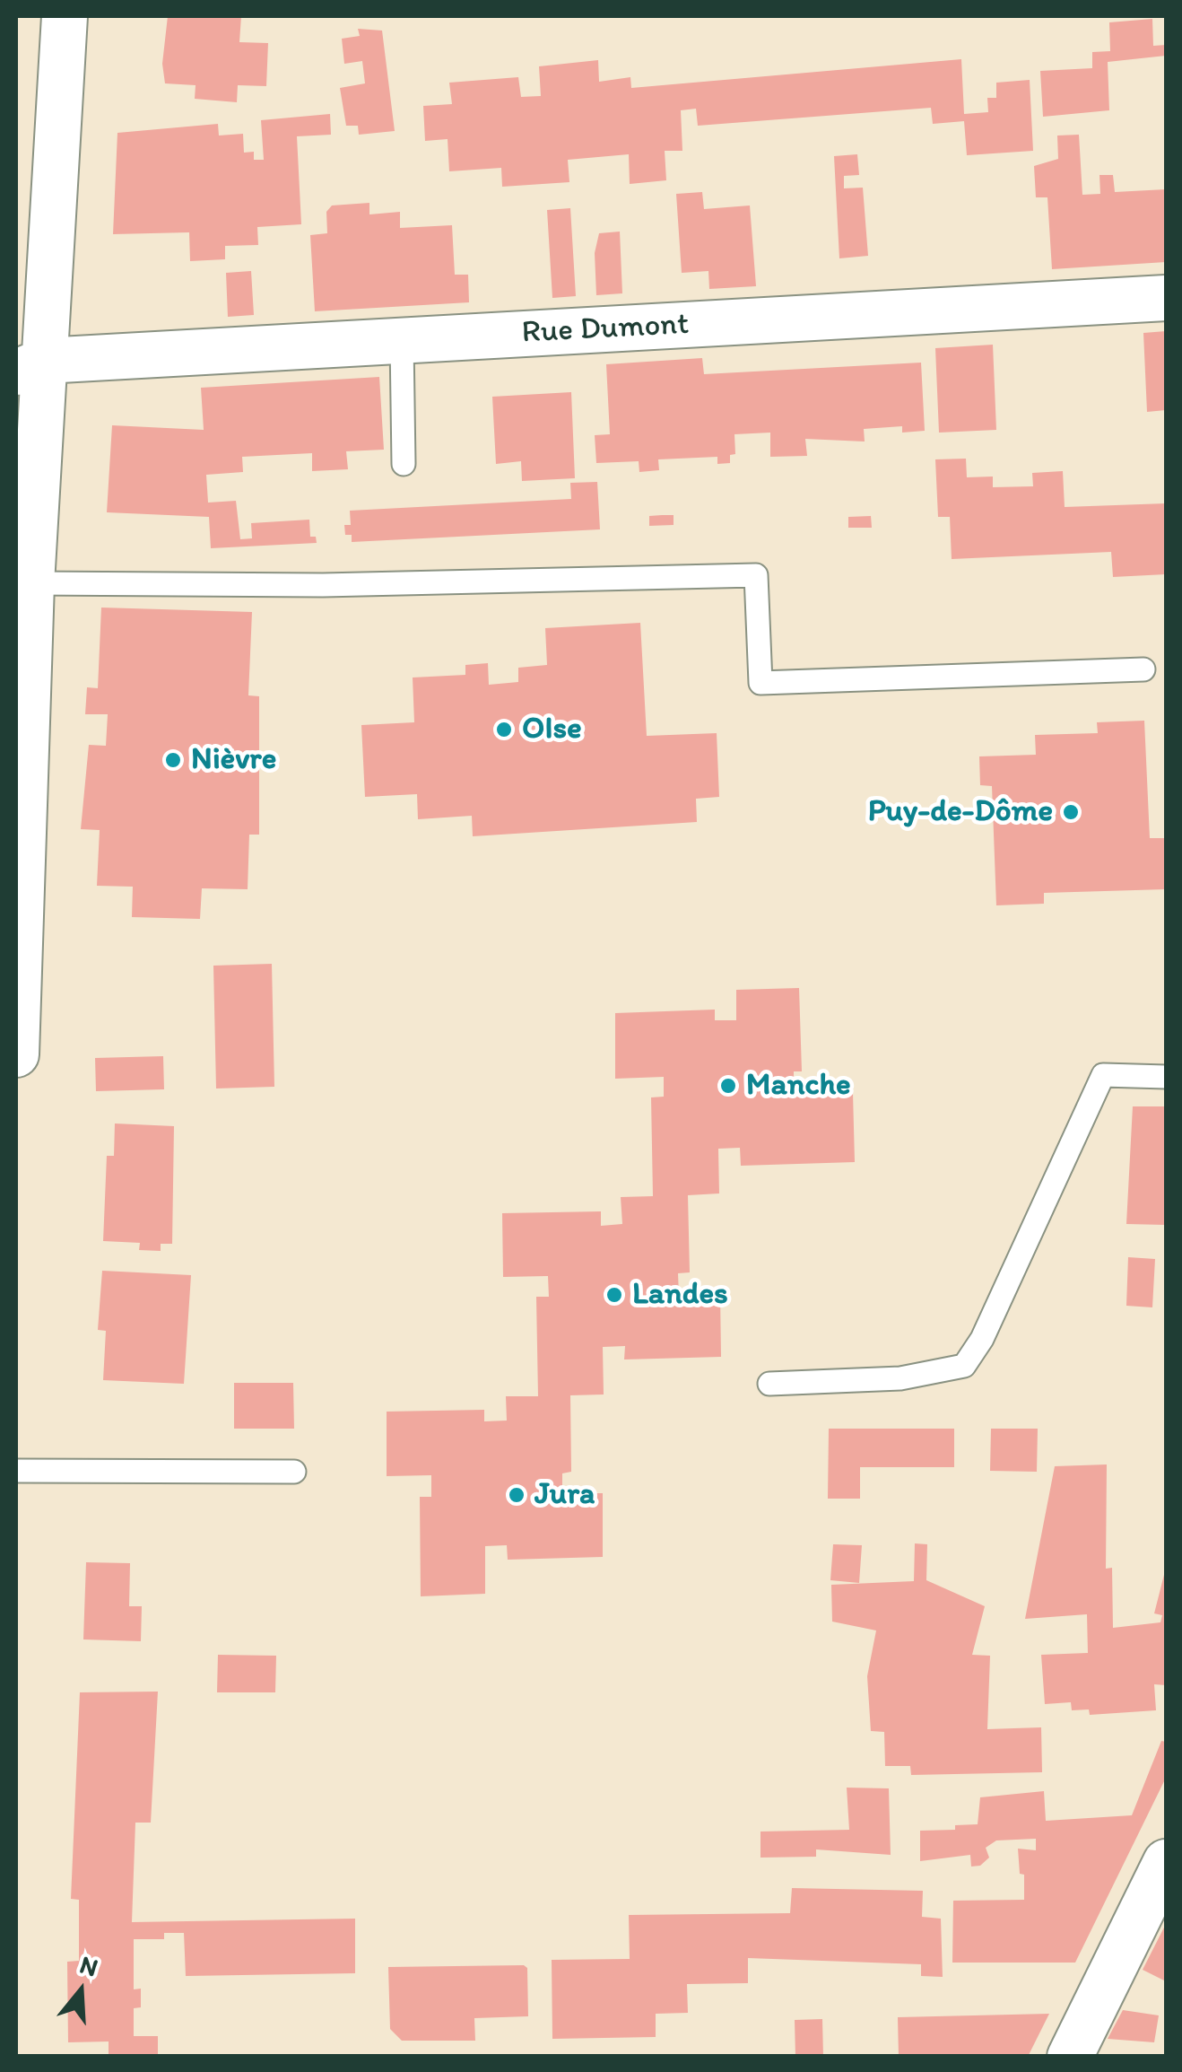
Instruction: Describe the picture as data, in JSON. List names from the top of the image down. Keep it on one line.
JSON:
{"streets":{"street":["Rue Dumont"]},"places":["OIse","Nièvre","Puy-de-Dôme","Manche","Landes","Jura"],"north":"top"}
